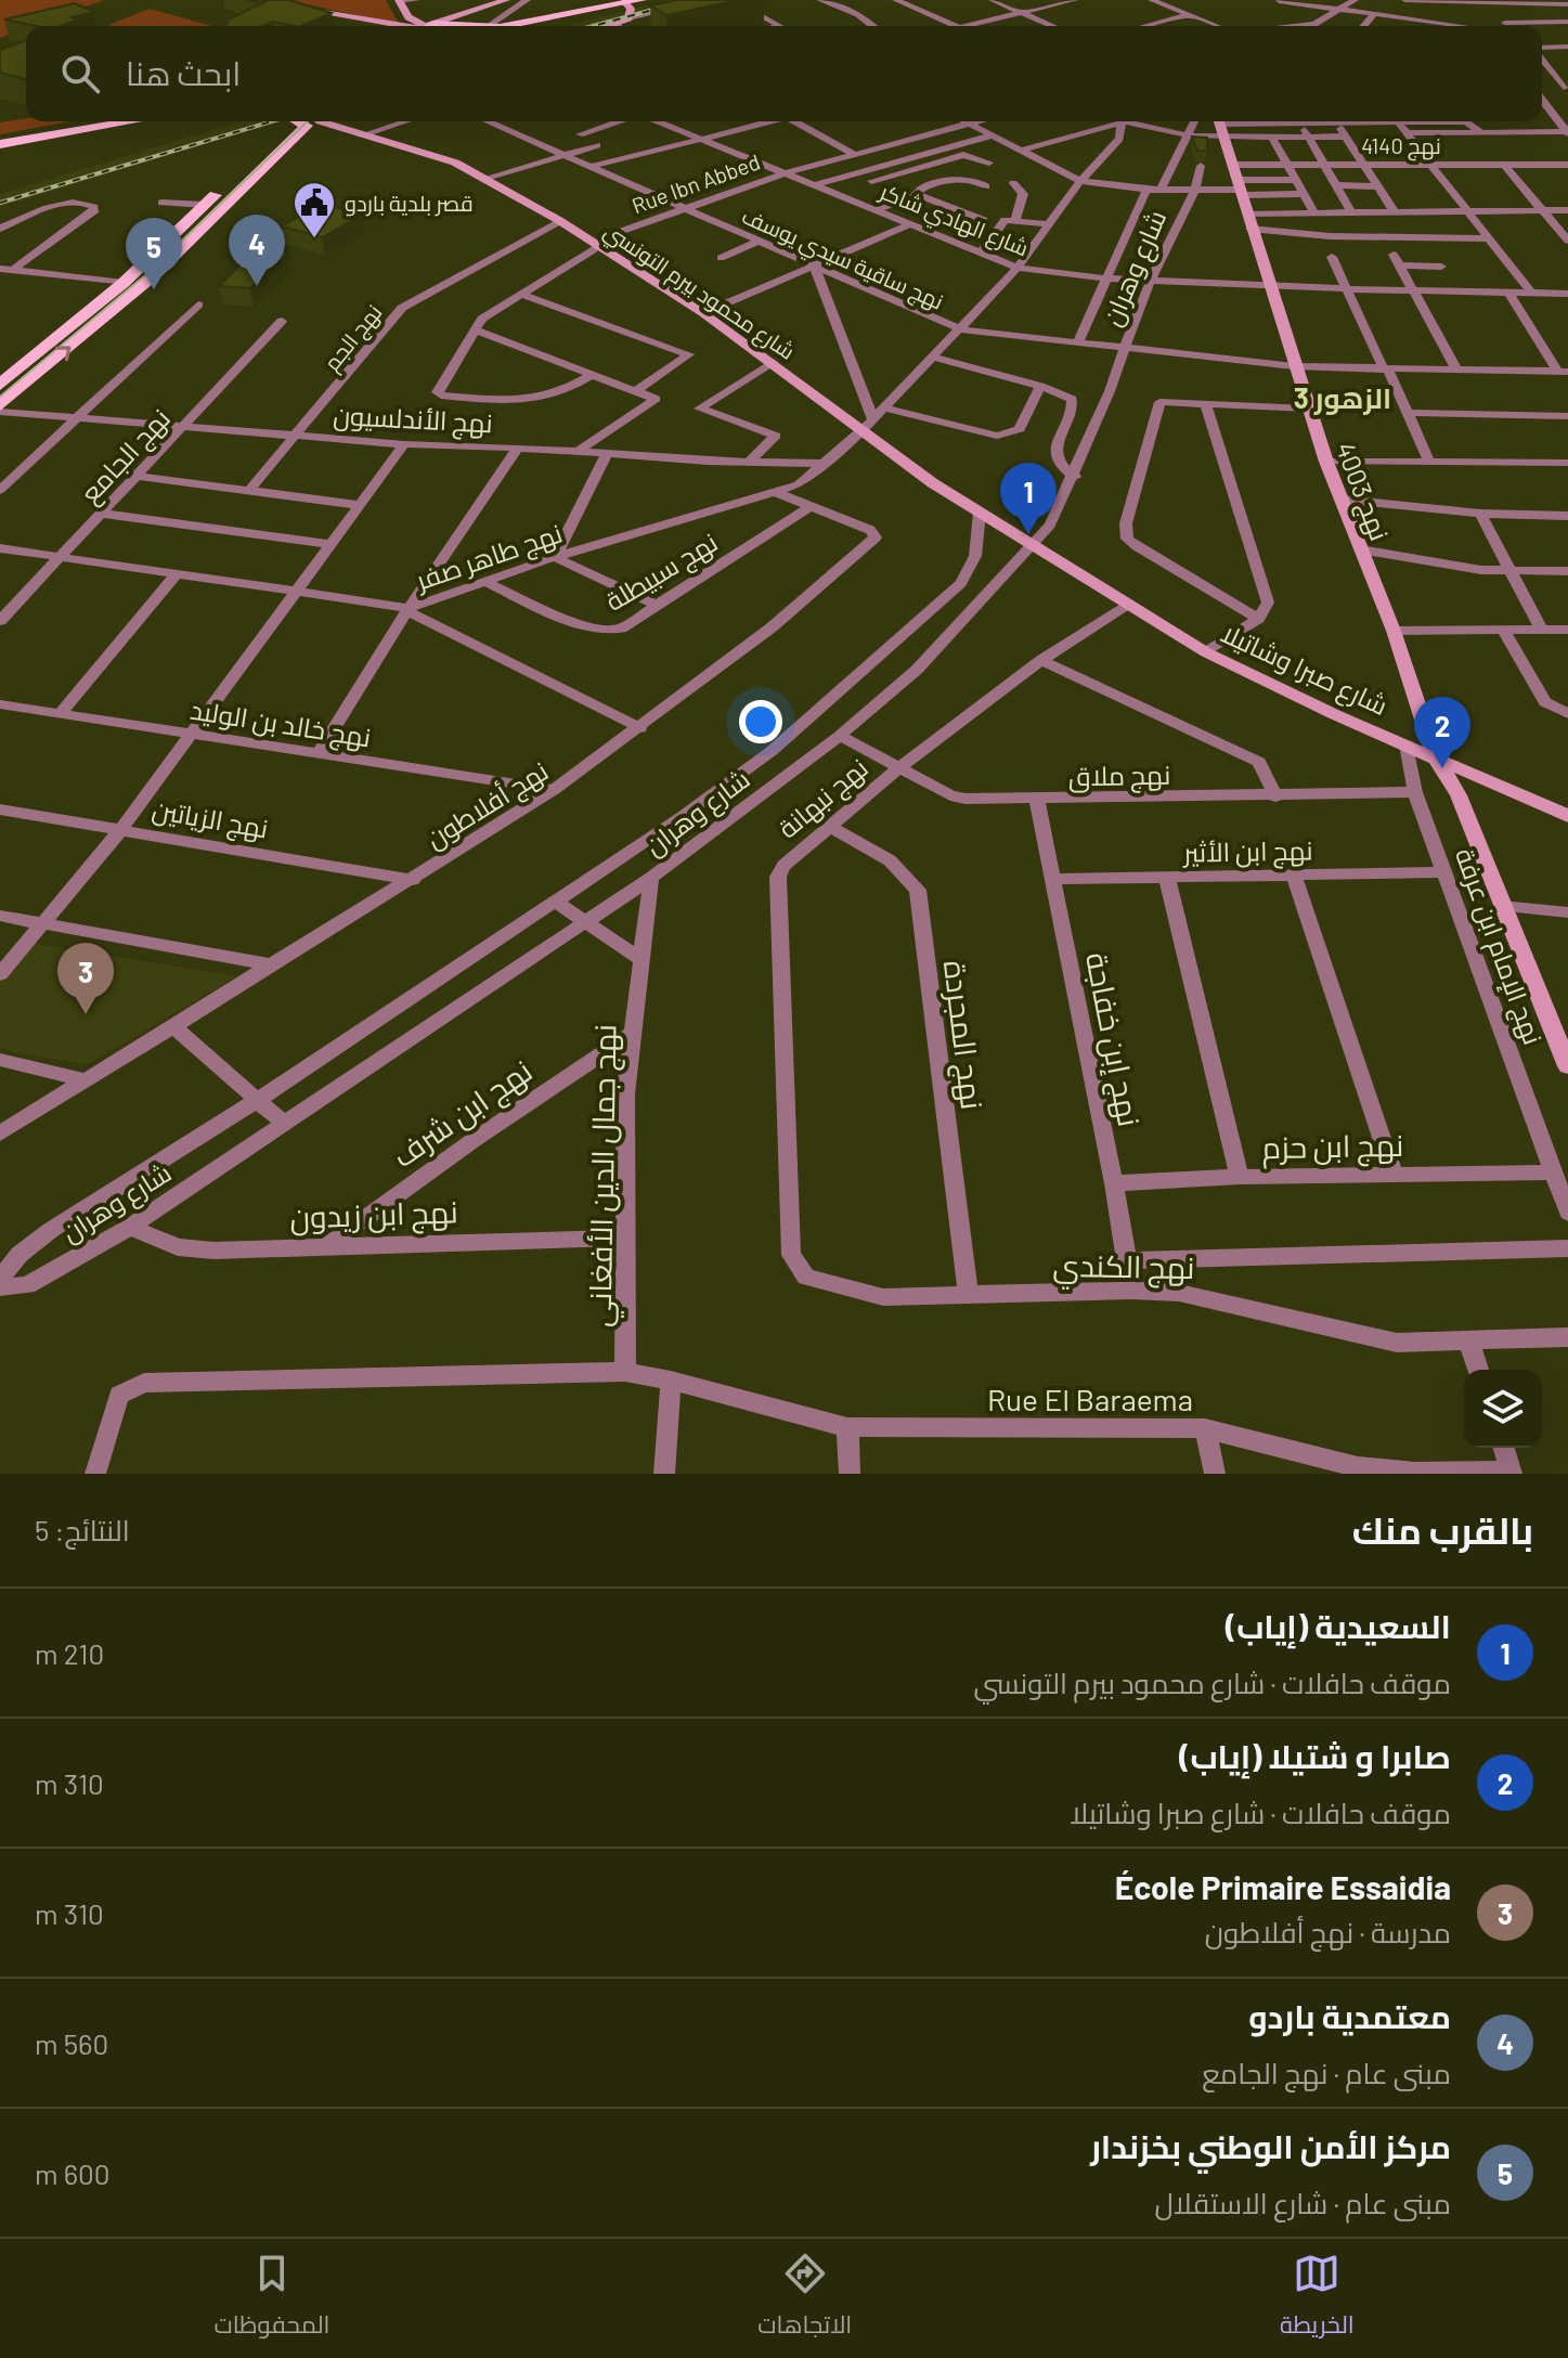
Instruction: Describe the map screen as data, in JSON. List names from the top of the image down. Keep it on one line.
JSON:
{"streets":{"main road":["شارع محمود بيرم التونسي","نهج 4003","شارع صبرا وشاتيلا"],"street":["نهج 4140","Rue Ibn Abbed","شارع الهادي شاكر","نهج ساقية سيدي يوسف","شارع وهران","نهج الجم","نهج الأندلسيون","نهج الجامع","نهج طاهر صفر","نهج سبيطلة","نهج خالد بن الوليد","نهج ملاق","نهج نبهانة","نهج أفلاطون","نهج الزياتين","نهج ابن الأثير","نهج الإمام ابن عرفة","نهج المجردة","نهج إبن خفاجة","نهج ابن شرف","نهج ابن حزم","نهج جمال الدين الأفغاني","نهج ابن زيدون","نهج الكندي","Rue El Baraema"]},"crossings":[["نهج 4140","نهج 4003"],["Rue Ibn Abbed","شارع الهادي شاكر"],["Rue Ibn Abbed","نهج ساقية سيدي يوسف"],["Rue Ibn Abbed","شارع محمود بيرم التونسي"],["شارع الهادي شاكر","شارع وهران"],["شارع الهادي شاكر","نهج 4003"],["شارع الهادي شاكر","نهج طاهر صفر"],["نهج ساقية سيدي يوسف","شارع وهران"],["نهج ساقية سيدي يوسف","نهج 4003"],["نهج ساقية سيدي يوسف","نهج طاهر صفر"],["شارع وهران","شارع محمود بيرم التونسي"],["شارع وهران","شارع صبرا وشاتيلا"],["شارع وهران","نهج ملاق"],["شارع وهران","نهج جمال الدين الأفغاني"],["شارع وهران","نهج ابن زيدون"],["شارع محمود بيرم التونسي","نهج الجم"],["شارع محمود بيرم التونسي","نهج طاهر صفر"],["شارع محمود بيرم التونسي","شارع صبرا وشاتيلا"],["نهج الجم","نهج الأندلسيون"],["نهج الأندلسيون","نهج الجامع"],["نهج الأندلسيون","نهج طاهر صفر"],["نهج الجامع","نهج طاهر صفر"],["نهج 4003","شارع صبرا وشاتيلا"],["نهج طاهر صفر","نهج سبيطلة"],["نهج طاهر صفر","نهج أفلاطون"],["نهج سبيطلة","نهج أفلاطون"],["شارع صبرا وشاتيلا","نهج نبهانة"],["شارع صبرا وشاتيلا","نهج الإمام ابن عرفة"],["نهج خالد بن الوليد","نهج أفلاطون"],["نهج ملاق","نهج نبهانة"],["نهج ملاق","نهج الإمام ابن عرفة"],["نهج ملاق","نهج إبن خفاجة"],["نهج نبهانة","نهج المجردة"],["نهج نبهانة","نهج الكندي"],["نهج أفلاطون","نهج الزياتين"],["نهج ابن الأثير","نهج الإمام ابن عرفة"],["نهج ابن الأثير","نهج إبن خفاجة"],["نهج الإمام ابن عرفة","نهج ابن حزم"],["نهج المجردة","نهج الكندي"],["نهج إبن خفاجة","نهج ابن حزم"],["نهج إبن خفاجة","نهج الكندي"],["نهج ابن شرف","نهج جمال الدين الأفغاني"],["نهج ابن شرف","نهج ابن زيدون"],["نهج جمال الدين الأفغاني","نهج ابن زيدون"],["نهج جمال الدين الأفغاني","Rue El Baraema"]],"districts":["الزهور 3"],"places":{"public building":["قصر بلدية باردو"]},"page":{"search":"ابحث هنا","pins":["4","5","1","2","3"],"heading":["بالقرب منك","النتائج: 5"],"list":[{"mark":"1","name":"السعيدية (إياب)","note":"موقف حافلات · شارع محمود بيرم التونسي","value":"210 m"},{"mark":"2","name":"صابرا و شتيلا (إياب)","note":"موقف حافلات · شارع صبرا وشاتيلا","value":"310 m"},{"mark":"3","name":"École Primaire Essaidia","note":"مدرسة · نهج أفلاطون","value":"310 m"},{"mark":"4","name":"معتمدية باردو","note":"مبنى عام · نهج الجامع","value":"560 m"},{"mark":"5","name":"مركز الأمن الوطني بخزندار","note":"مبنى عام · شارع الاستقلال","value":"600 m"}],"nav":["الخريطة","الاتجاهات","المحفوظات"]}}
